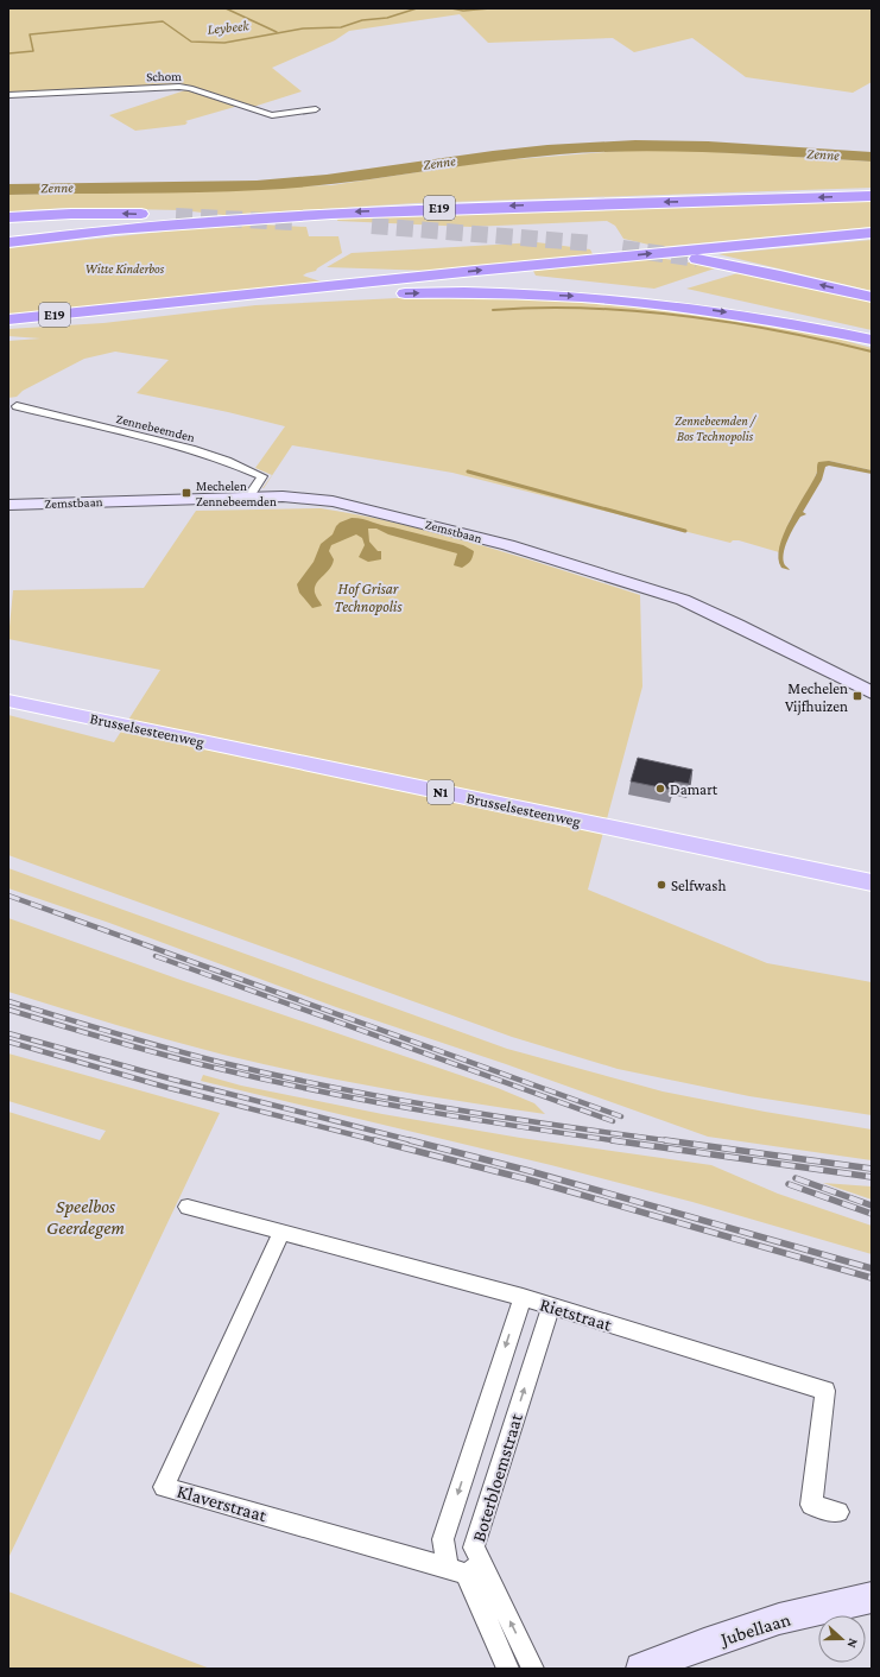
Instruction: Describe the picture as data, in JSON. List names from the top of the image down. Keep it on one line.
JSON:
{"streets":{"highway":["E19"],"main road":["Brusselsesteenweg","N1"],"street":["Schom","Zennebeemden","Zemstbaan","Rietstraat","Boterbloemstraat","Klaverstraat","Jubellaan"]},"crossings":[["Zennebeemden","Zemstbaan"],["Rietstraat","Boterbloemstraat"],["Rietstraat","Klaverstraat"],["Boterbloemstraat","Klaverstraat"]],"water":["Leybeek","Zenne"],"parks":["Witte Kinderbos","Zennebeemden / Bos Technopolis","Hof Grisar Technopolis","Speelbos Geerdegem"],"places":{"transit":["Mechelen Zennebeemden","Mechelen Vijfhuizen"],"other":["Damart","Selfwash"]},"north":"right"}
